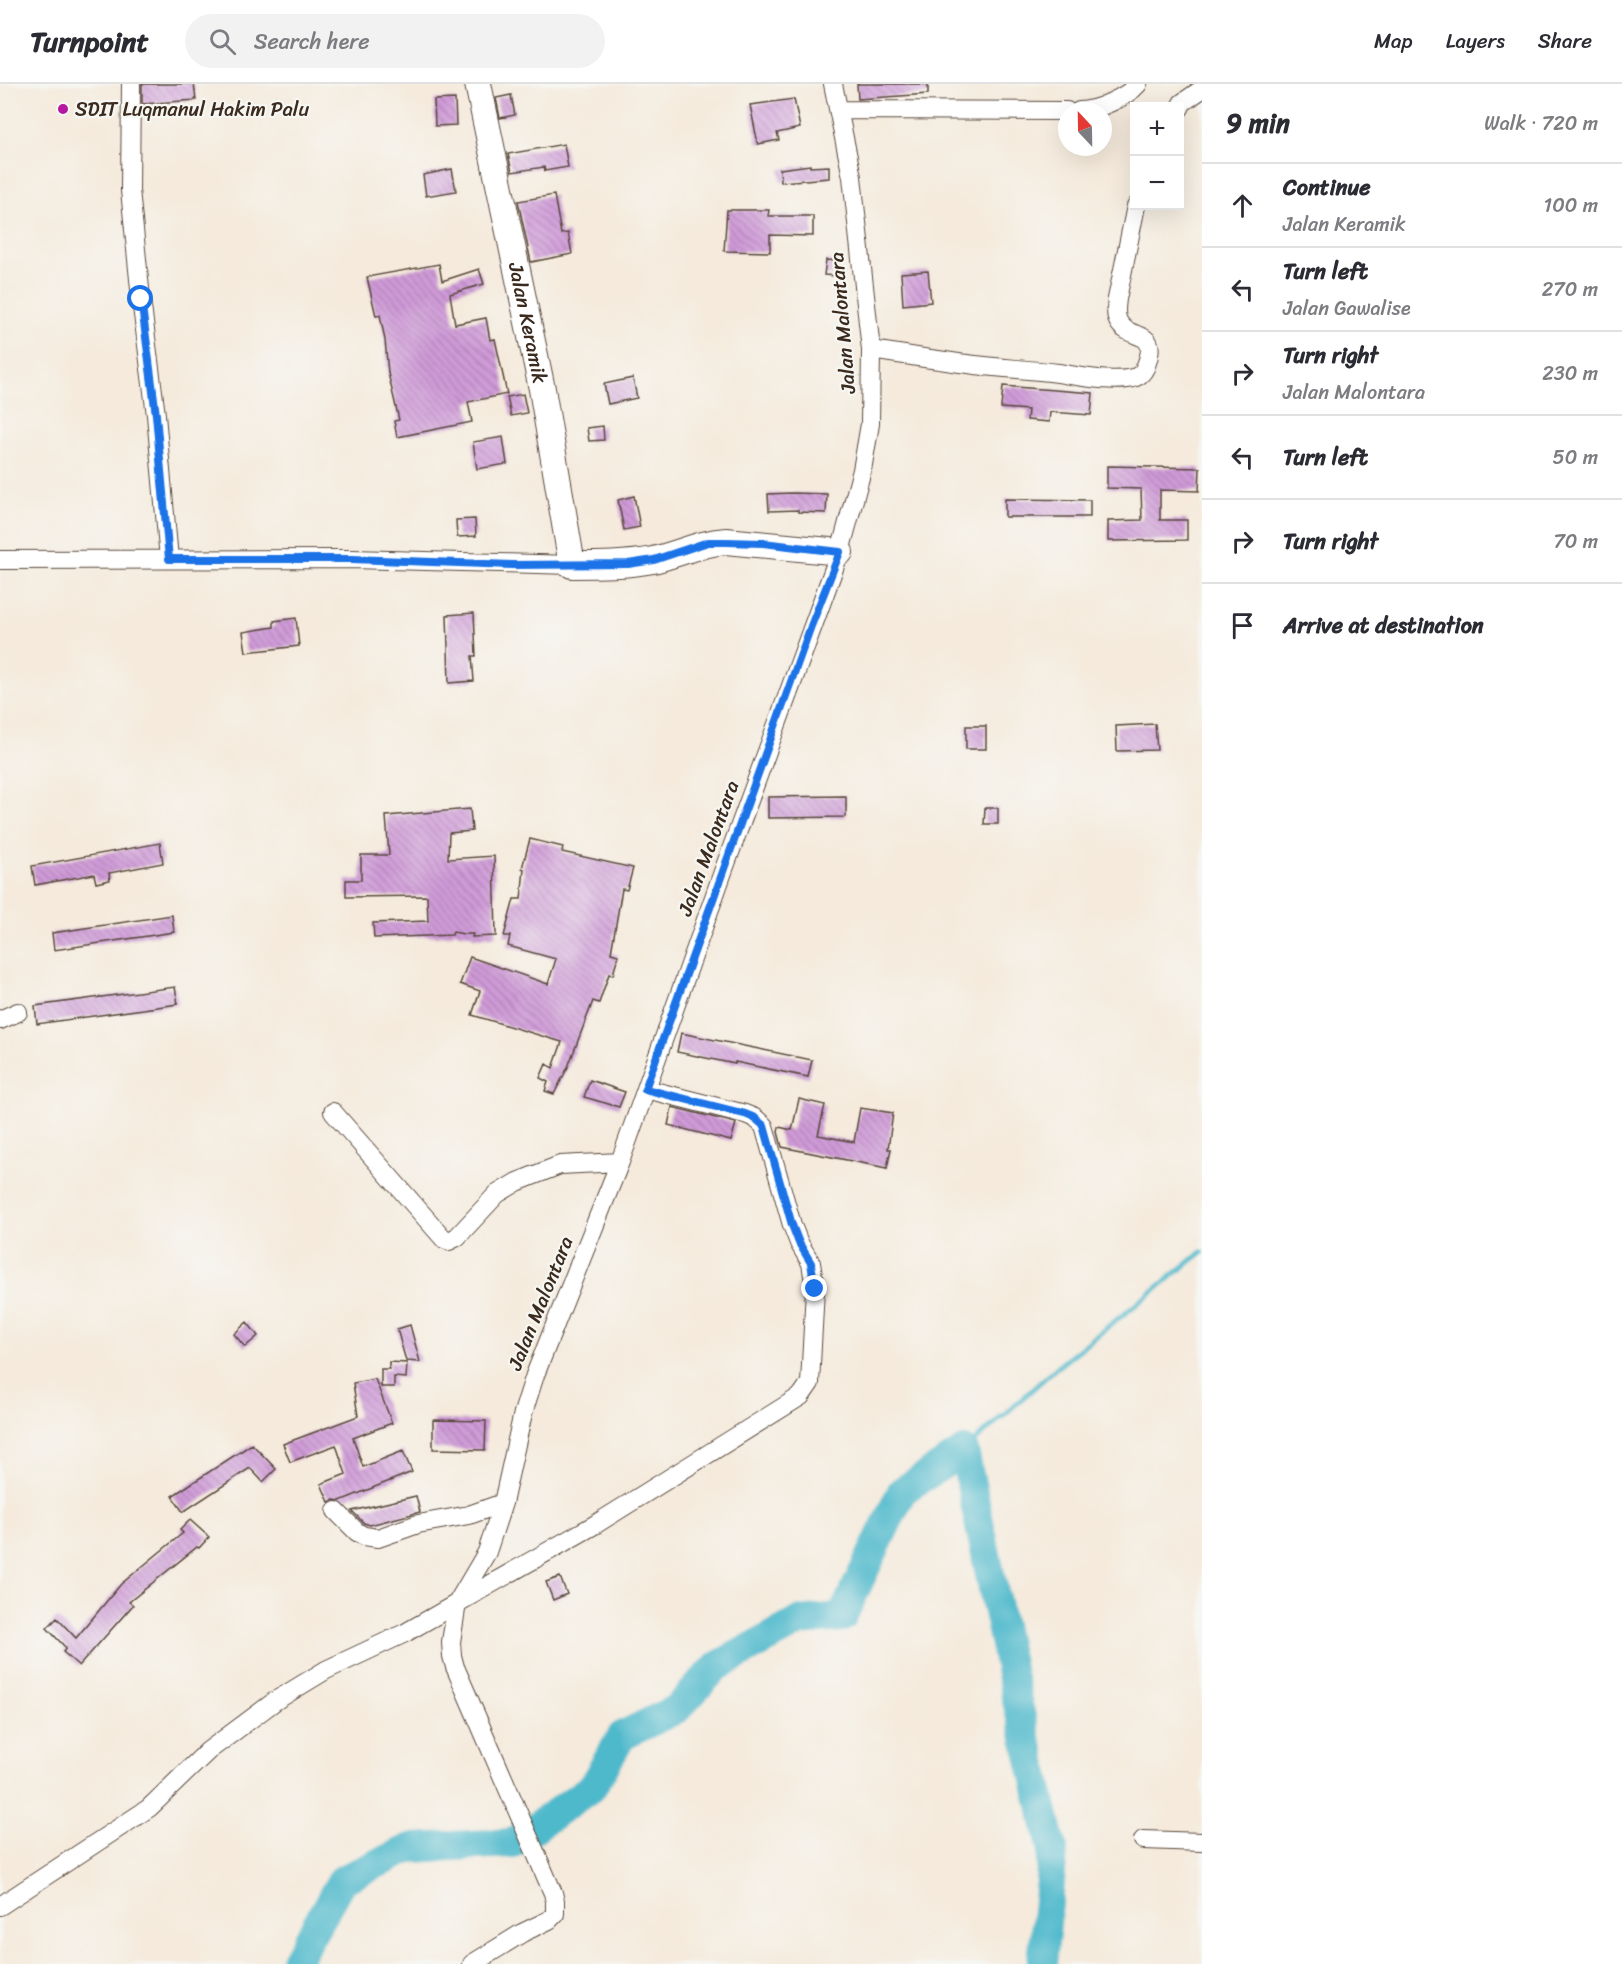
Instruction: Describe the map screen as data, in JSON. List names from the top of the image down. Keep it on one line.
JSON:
{"streets":{"street":["Jalan Malontara","Jalan Keramik"]},"places":["SDIT Luqmanul Hakim Palu"],"north":"top","page":{"header":"Turnpoint","search":"Search here","nav":["Map","Layers","Share"],"heading":["9 min","Walk · 720 m"],"map_buttons":["+","−"],"list":[["Continue","Jalan Keramik","100 m"],["Turn left","Jalan Gawalise","270 m"],["Turn right","Jalan Malontara","230 m"],["Turn left","50 m"],["Turn right","70 m"],"Arrive at destination"]}}
